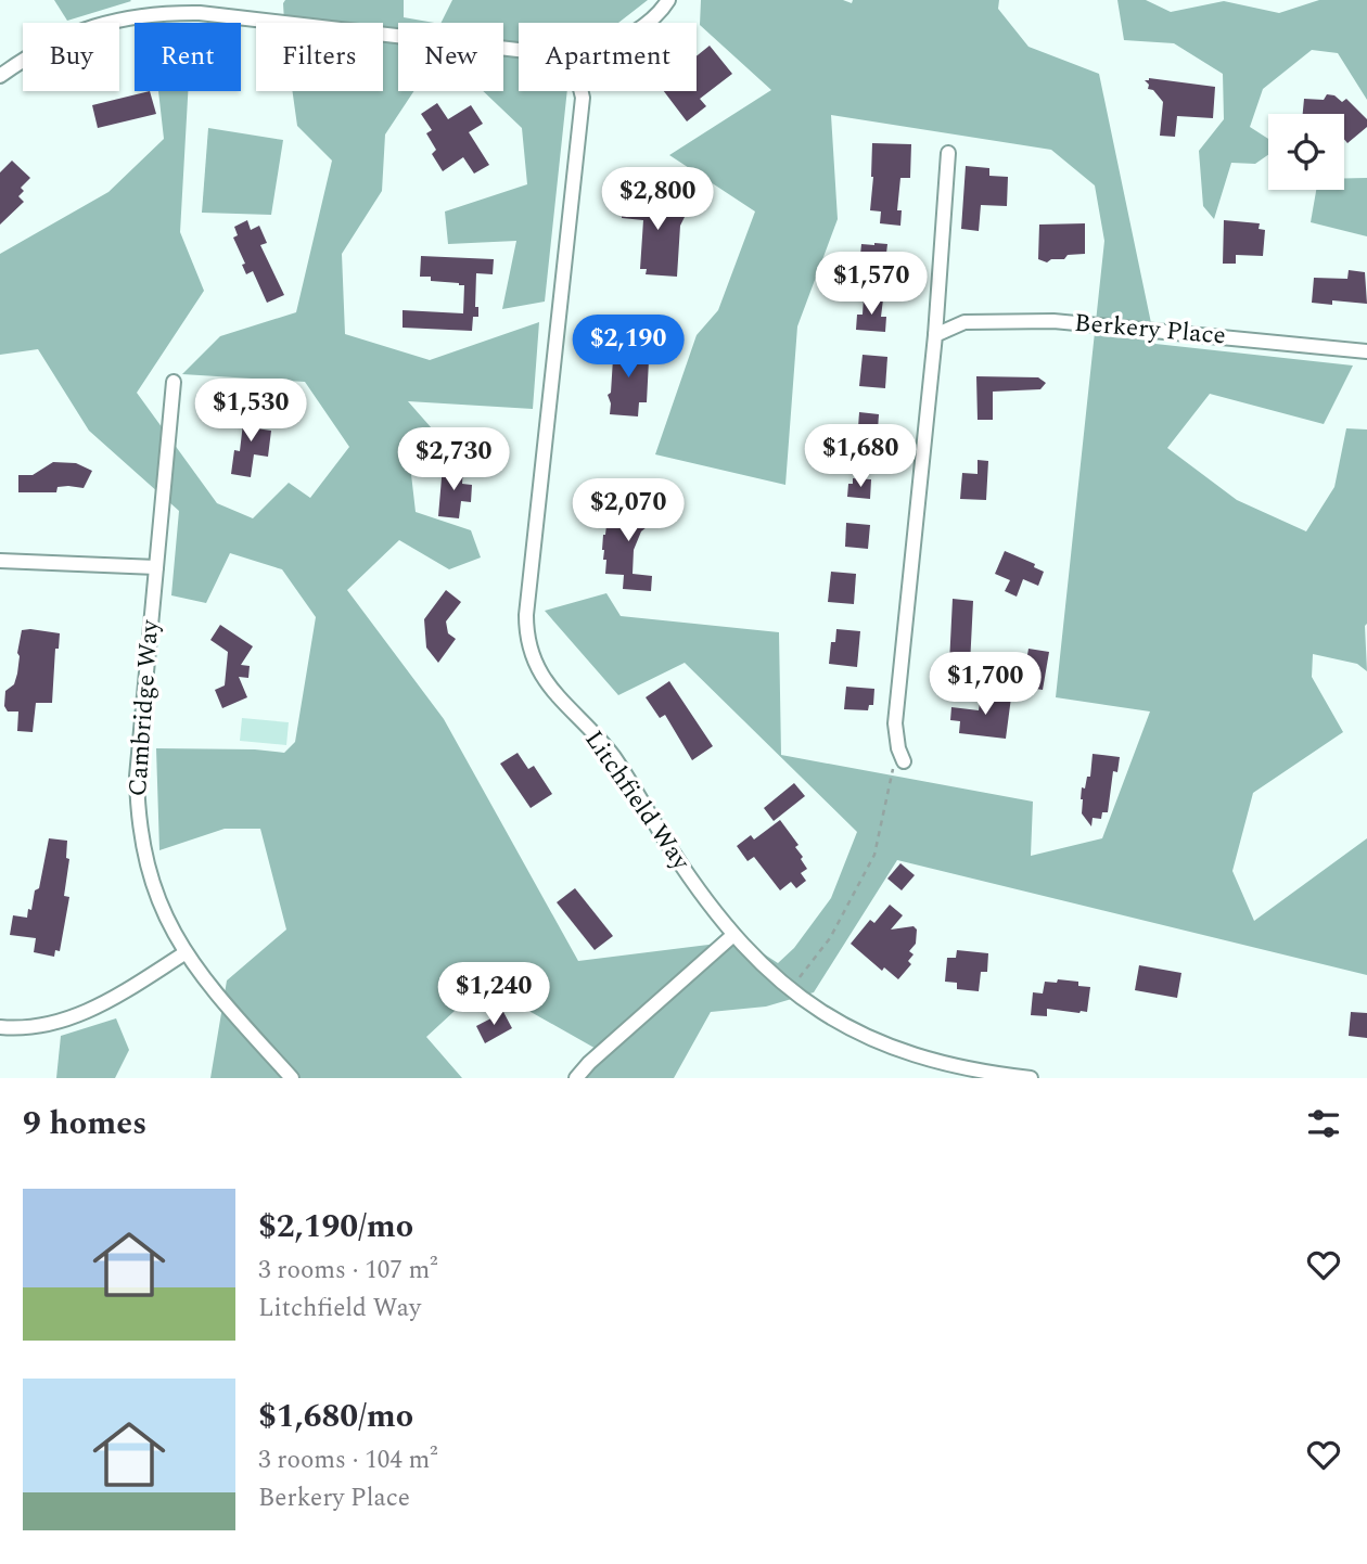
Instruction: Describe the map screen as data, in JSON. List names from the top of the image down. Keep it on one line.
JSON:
{"streets":{"street":["Berkery Place","Cambridge Way","Litchfield Way"]},"page":{"chip":["Buy","Rent","Filters","New","Apartment"],"price":["$2,800","$1,570","$2,190","$1,530","$1,680","$2,730","$2,070","$1,700","$1,240"],"heading":"9 homes","list":[{"name":"$2,190/mo","note":"3 rooms · 107 m² · Litchfield Way"},{"name":"$1,680/mo","note":"3 rooms · 104 m² · Berkery Place"}]}}
